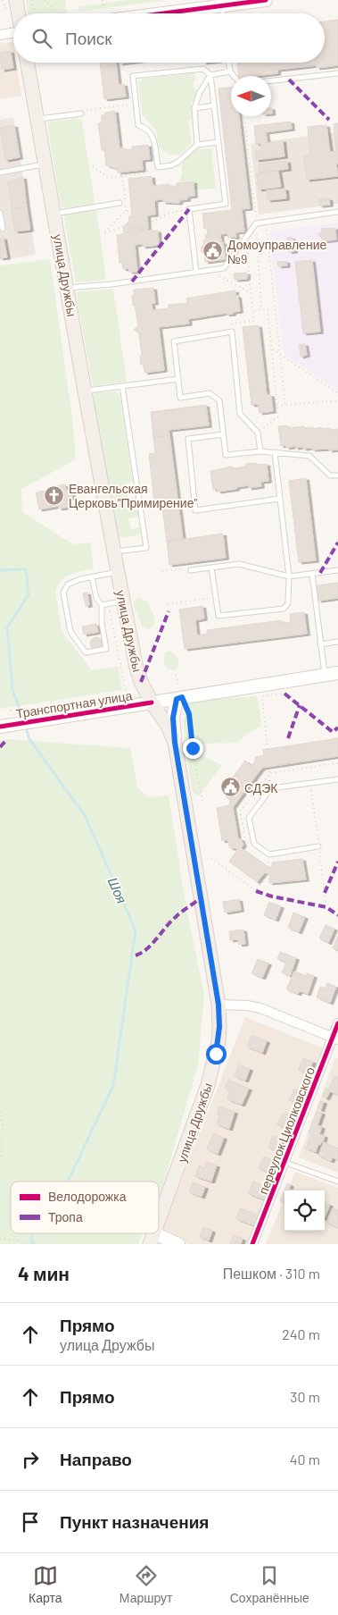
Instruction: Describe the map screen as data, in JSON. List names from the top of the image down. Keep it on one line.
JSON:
{"streets":{"main road":["улица Дружбы"],"street":["Транспортная улица","переулок Циолковского"]},"crossings":[["улица Дружбы","Транспортная улица"]],"water":["Шоя"],"places":{"public building":["Домоуправление №9","СДЭК"],"church":["Евангельская Церковь\"Примирение\""]},"legend":["Велодорожка","Тропа"],"north":"left","page":{"search":"Поиск","heading":["4 мин","Пешком · 310 m"],"list":[["Прямо","улица Дружбы","240 m"],["Прямо","30 m"],["Направо","40 m"],"Пункт назначения"],"nav":["Карта","Маршрут","Сохранённые"]}}
